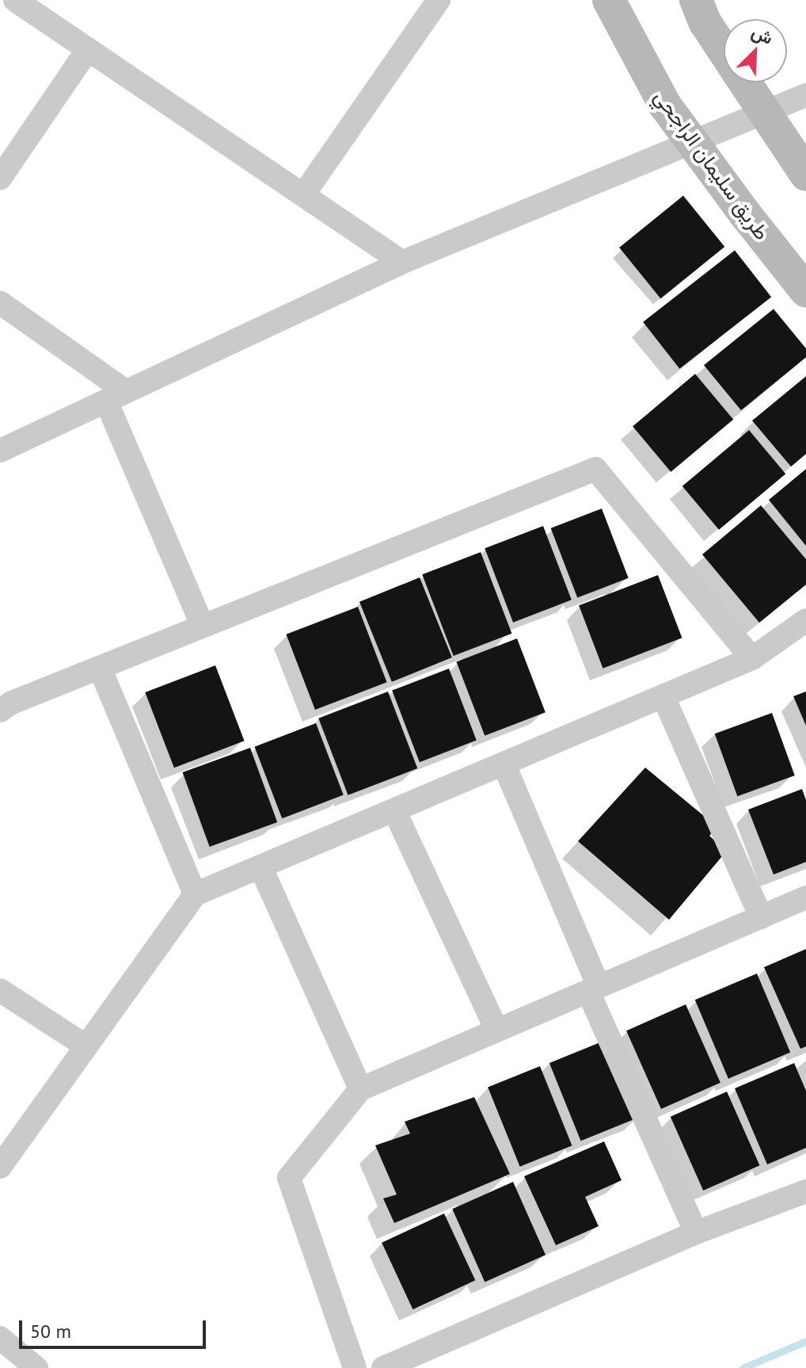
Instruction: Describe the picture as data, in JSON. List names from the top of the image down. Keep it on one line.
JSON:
{"streets":{"main road":["طريق سليمان الراجحي"]},"scale_bar":"50 m","north":"top right"}
